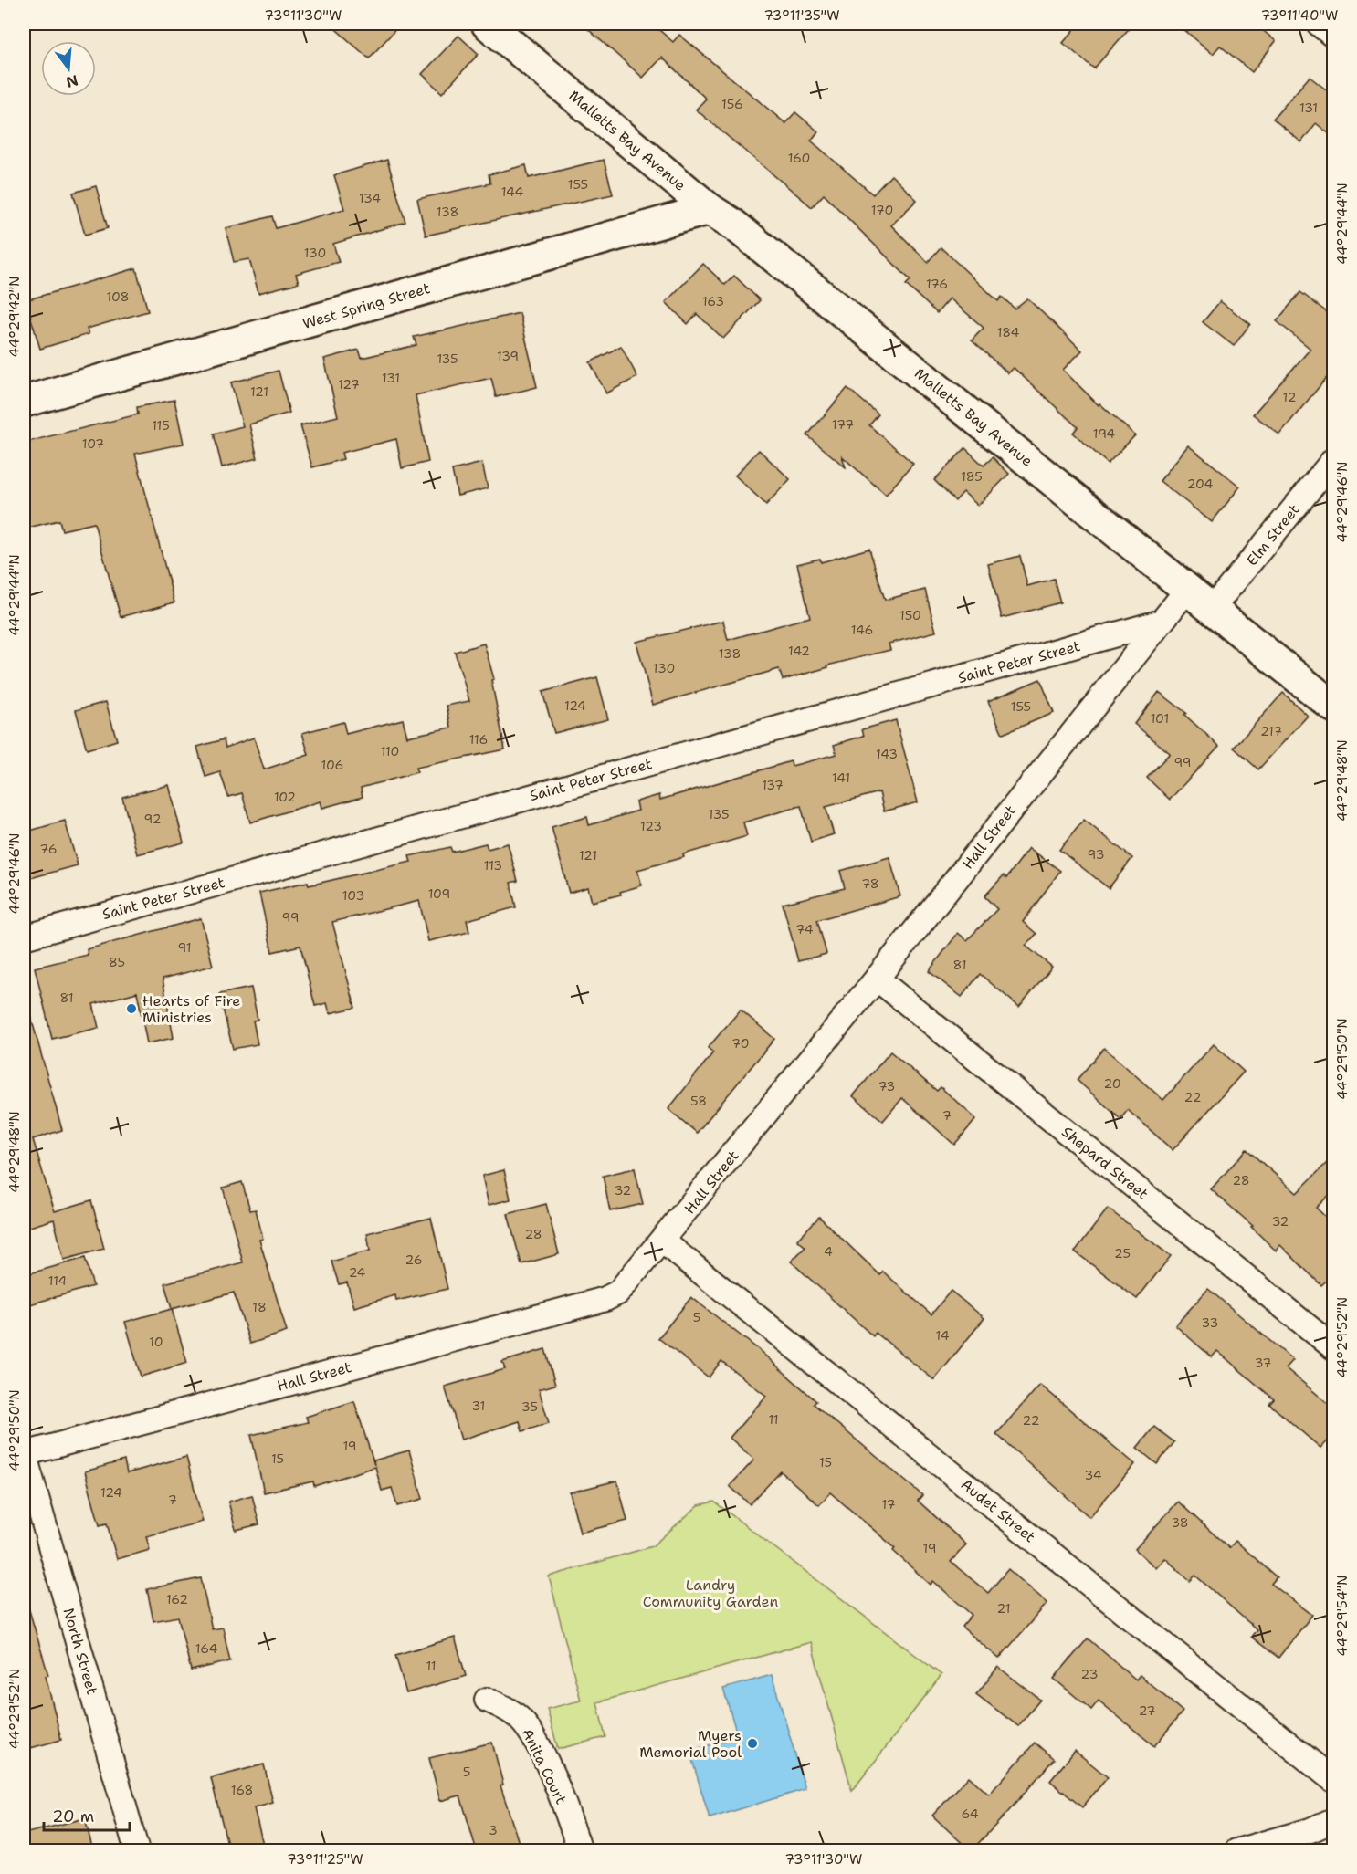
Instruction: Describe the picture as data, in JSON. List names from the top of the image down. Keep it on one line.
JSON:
{"streets":{"street":["Malletts Bay Avenue","West Spring Street","Elm Street","Saint Peter Street","Hall Street","Shepard Street","Audet Street","North Street","Anita Court"]},"crossings":[["Malletts Bay Avenue","West Spring Street"],["Malletts Bay Avenue","Elm Street"],["Malletts Bay Avenue","Hall Street"],["Saint Peter Street","Hall Street"],["Hall Street","Shepard Street"],["Hall Street","Audet Street"],["Hall Street","North Street"]],"parks":["Landry Community Garden"],"places":["Hearts of Fire Ministries","Myers Memorial Pool"],"house_numbers":["156","131","160","155","144","134","170","138","130","176","108","163","184","139","135","131","127","121","12","177","115","194","107","185","204","150","146","142","138","130","124","155","101","217","116","110","143","99","106","141","137","102","135","92","123","76","93","121","113","78","109","103","99","74","91","85","81","81","70","20","73","22","58","7","28","32","32","28","4","25","26","24","114","18","5","33","14","10","37","31","35","11","22","19","15","15","34","124","7","17","38","19","162","21","164","11","23","27","5","168","64","3"],"scale_bar":"20 m","north":"bottom","coordinates":["73°11'30\"W","73°11'35\"W","73°11'40\"W","44°29'44\"N","44°29'42\"N","44°29'46\"N","44°29'48\"N","44°29'50\"N","44°29'52\"N","44°29'54\"N","73°11'25\"W"]}
